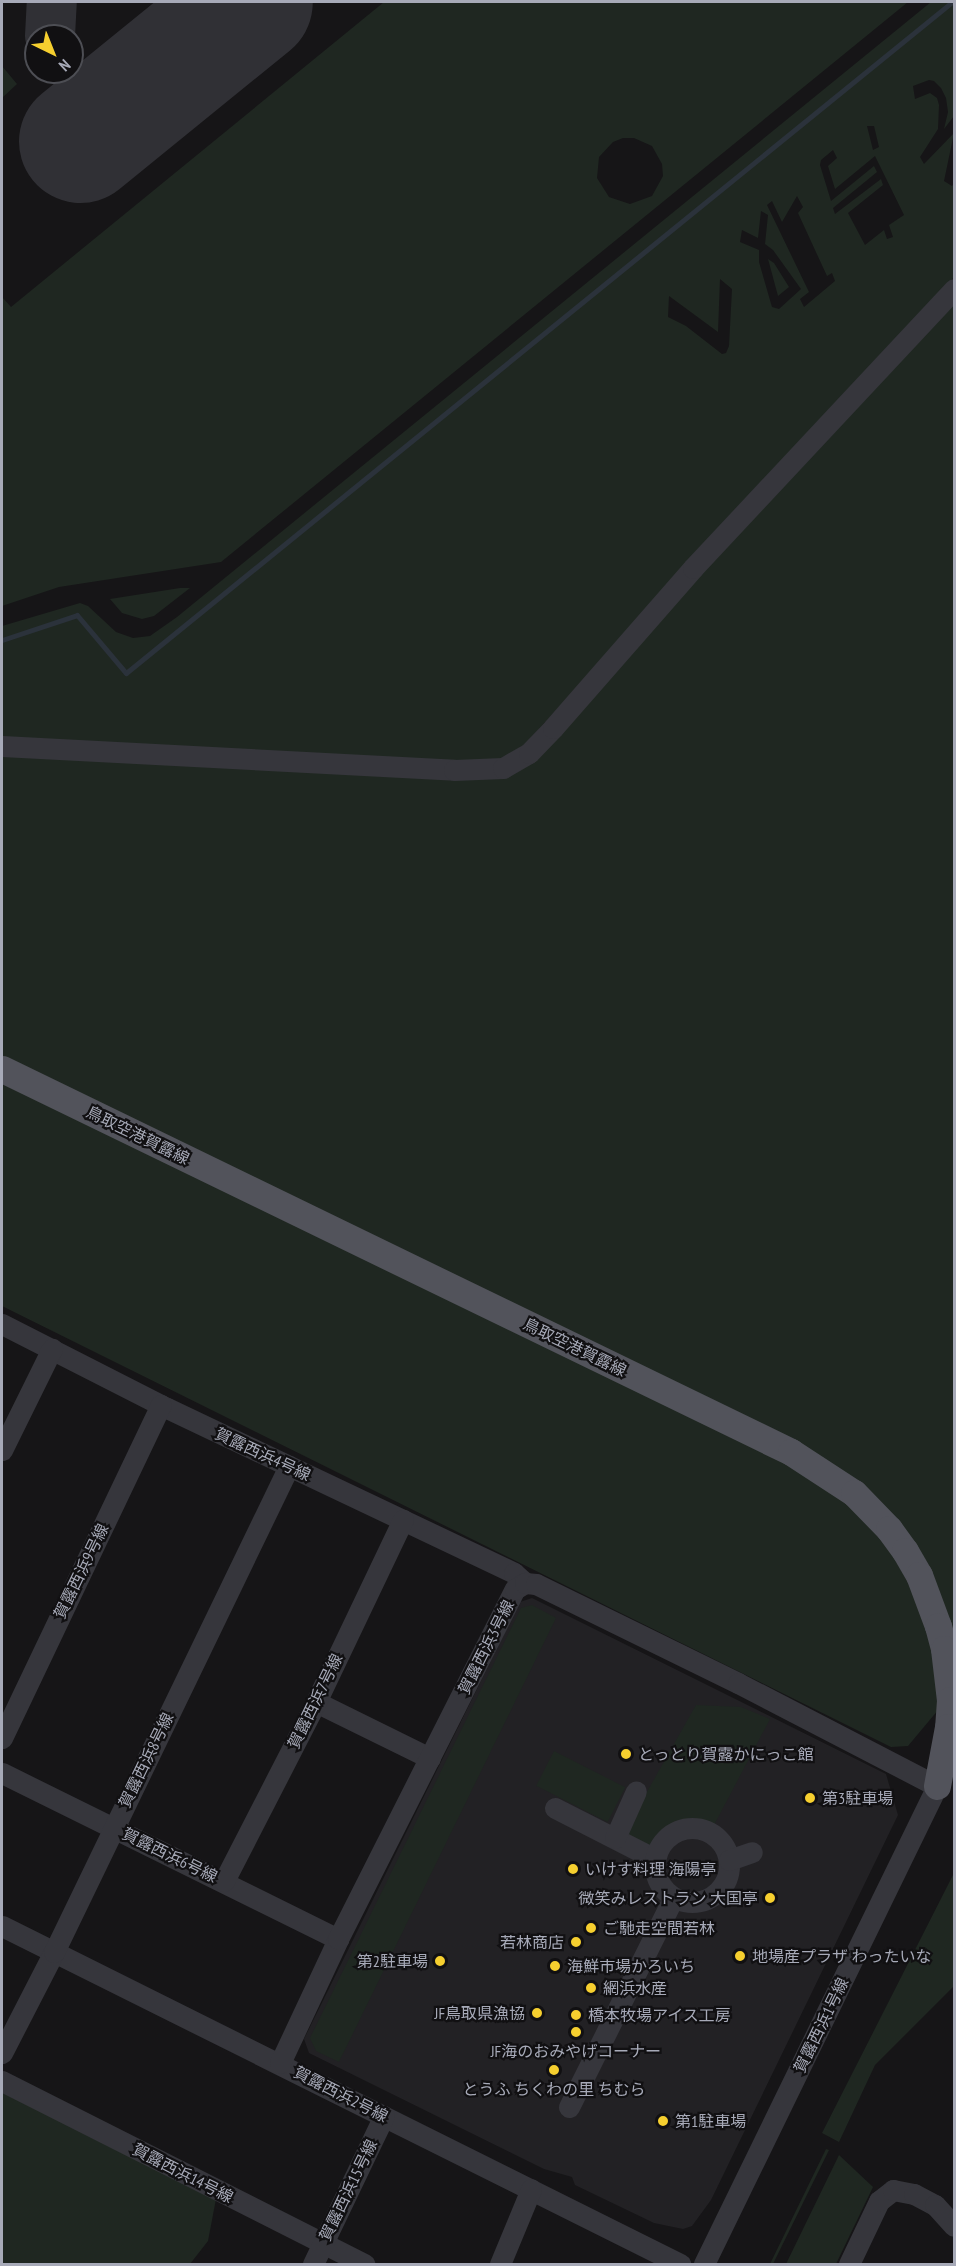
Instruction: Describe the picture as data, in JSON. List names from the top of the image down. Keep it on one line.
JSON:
{"streets":{"main road":["鳥取空港賀露線"],"street":["賀露西浜4号線","賀露西浜9号線","賀露西浜3号線","賀露西浜7号線","賀露西浜8号線","賀露西浜6号線","賀露西浜1号線","賀露西浜2号線","賀露西浜14号線","賀露西浜15号線"]},"crossings":[["鳥取空港賀露線","賀露西浜3号線"],["鳥取空港賀露線","賀露西浜1号線"],["賀露西浜4号線","賀露西浜9号線"],["賀露西浜4号線","賀露西浜3号線"],["賀露西浜4号線","賀露西浜7号線"],["賀露西浜4号線","賀露西浜8号線"],["賀露西浜3号線","賀露西浜6号線"],["賀露西浜3号線","賀露西浜1号線"],["賀露西浜3号線","賀露西浜2号線"],["賀露西浜7号線","賀露西浜6号線"],["賀露西浜8号線","賀露西浜6号線"],["賀露西浜8号線","賀露西浜2号線"],["賀露西浜2号線","賀露西浜15号線"],["賀露西浜14号線","賀露西浜15号線"]],"places":["とっとり賀露かにっこ館","第3駐車場","いけす料理 海陽亭","微笑みレストラン 大国亭","ご馳走空間若林","若林商店","地場産プラザ わったいな","第2駐車場","海鮮市場かろいち","網浜水産","JF鳥取県漁協","橋本牧場アイス工房","JF海のおみやげコーナー","とうふ ちくわの里 ちむら","第1駐車場"],"north":"bottom right"}
